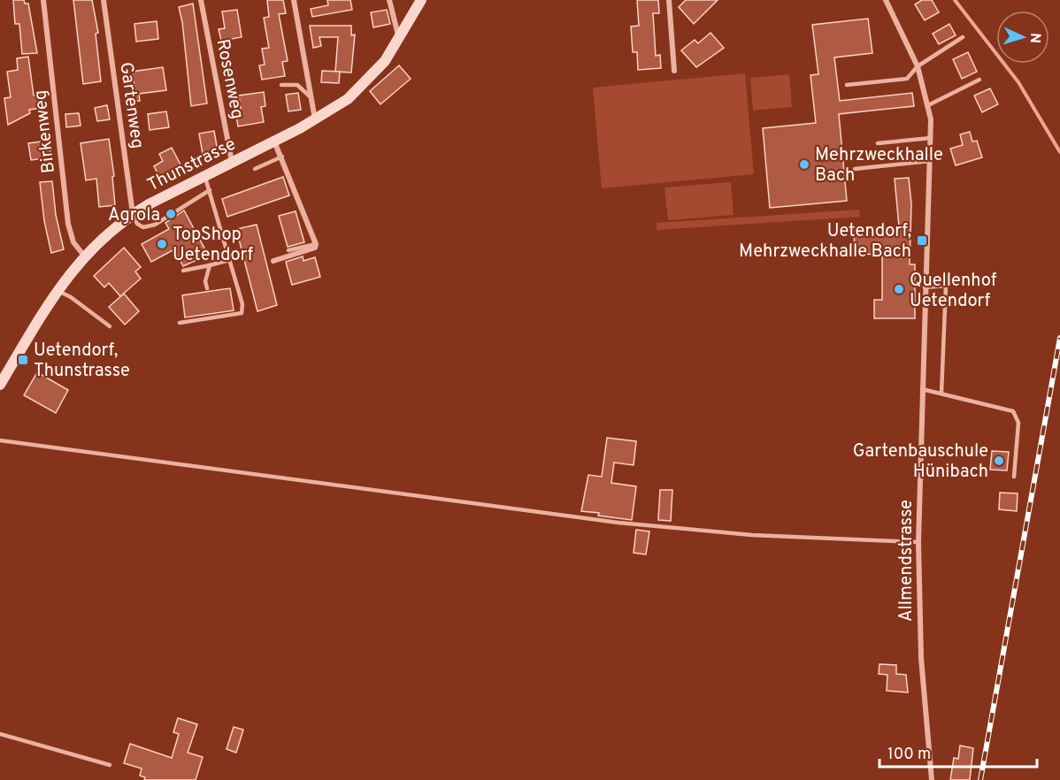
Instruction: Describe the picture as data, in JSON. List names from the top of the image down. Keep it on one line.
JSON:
{"streets":{"main road":["Thunstrasse"],"street":["Rosenweg","Gartenweg","Birkenweg","Allmendstrasse"]},"crossings":[["Rosenweg","Thunstrasse"],["Gartenweg","Thunstrasse"],["Birkenweg","Thunstrasse"]],"places":{"other":["Mehrzweckhalle Bach","Agrola","TopShop Uetendorf","Quellenhof Uetendorf","Gartenbauschule Hünibach"],"transit":["Uetendorf, Mehrzweckhalle Bach","Uetendorf, Thunstrasse"]},"scale_bar":"100 m","north":"right"}
